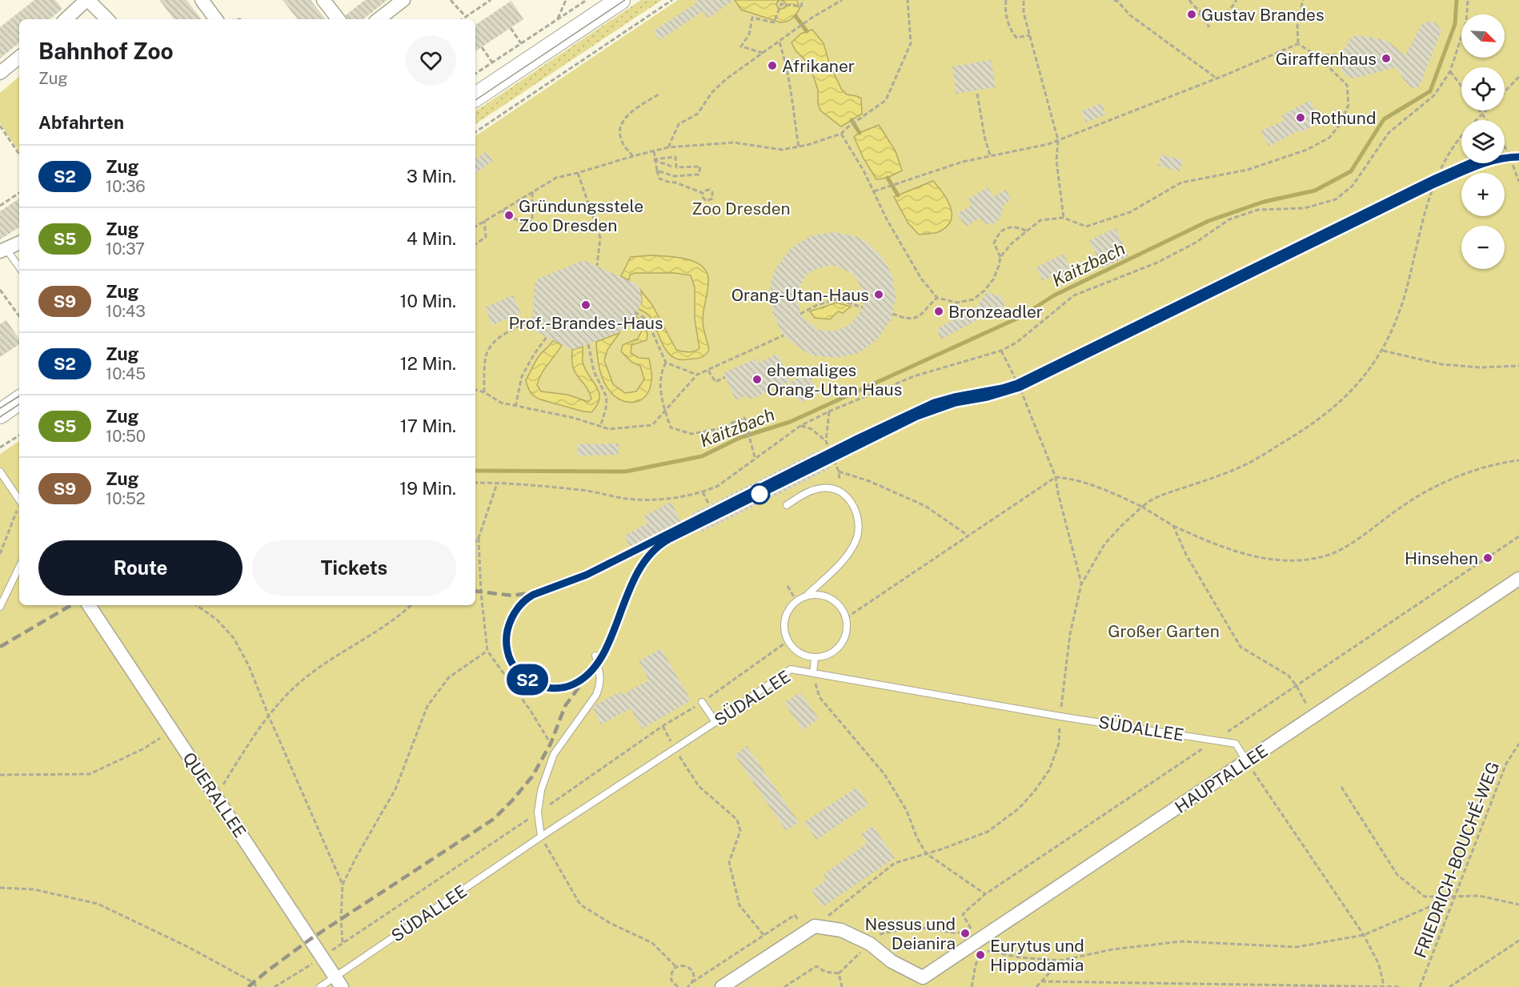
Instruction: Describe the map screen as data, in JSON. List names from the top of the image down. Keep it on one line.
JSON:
{"streets":{"street":["HAUPTALLEE","QUERALLEE"],"lane":["SÜDALLEE"],"path":["FRIEDRICH-BOUCHÉ-WEG"]},"crossings":[["SÜDALLEE","HAUPTALLEE"],["SÜDALLEE","QUERALLEE"]],"water":["Kaitzbach"],"parks":["Zoo Dresden","Großer Garten"],"places":["Gustav Brandes","Giraffenhaus","Afrikaner","Rothund","Gründungsstele Zoo Dresden","Orang-Utan-Haus","Prof.-Brandes-Haus","Bronzeadler","ehemaliges Orang-Utan Haus","Hinsehen","Nessus und Deianira","Eurytus und Hippodamia"],"north":"bottom right","page":{"on_map":"S2","map_buttons":["+","−"],"heading":[["Bahnhof Zoo","Zug"],"Abfahrten"],"list":[{"mark":"S2","name":"Zug","note":"10:36","value":"3 Min."},{"mark":"S5","name":"Zug","note":"10:37","value":"4 Min."},{"mark":"S9","name":"Zug","note":"10:43","value":"10 Min."},{"mark":"S2","name":"Zug","note":"10:45","value":"12 Min."},{"mark":"S5","name":"Zug","note":"10:50","value":"17 Min."},{"mark":"S9","name":"Zug","note":"10:52","value":"19 Min."}],"buttons":["Route","Tickets"]}}
